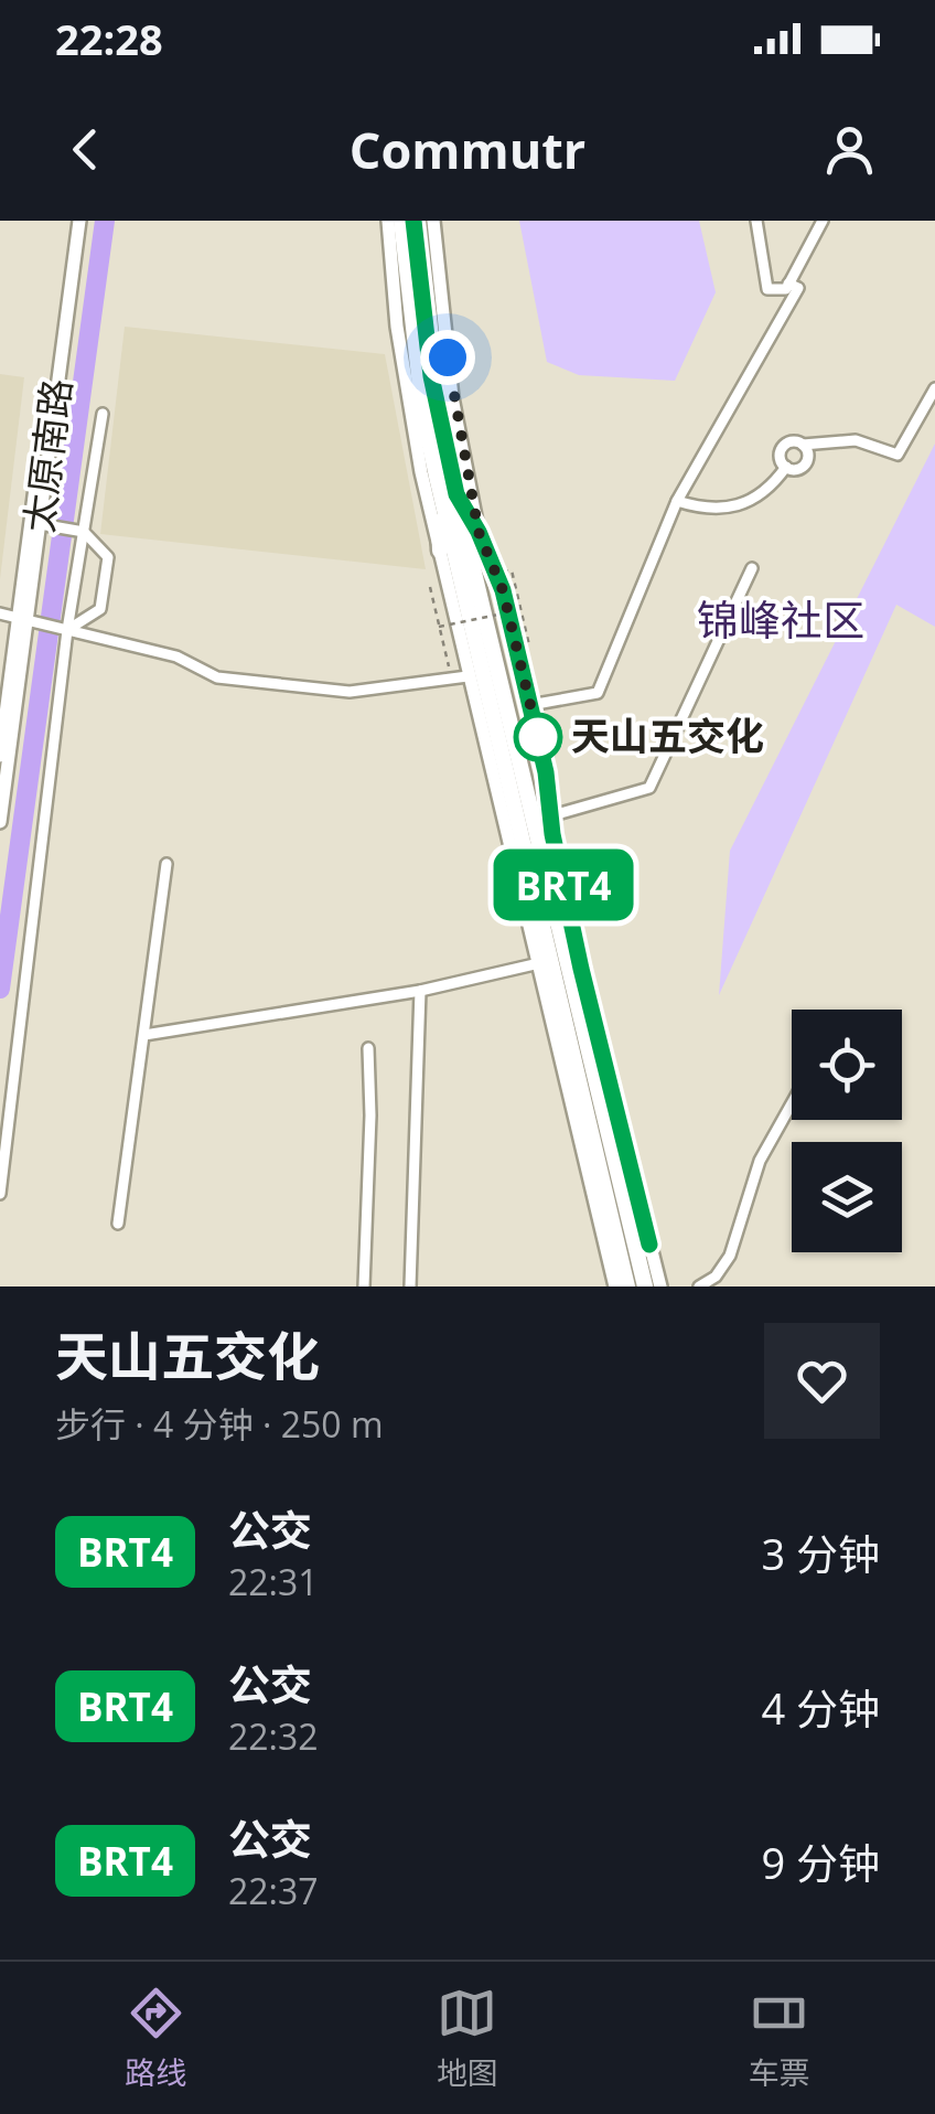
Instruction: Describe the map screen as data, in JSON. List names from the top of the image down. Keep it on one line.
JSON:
{"streets":{"main road":["太原南路"]},"districts":["锦峰社区"],"places":["天山五交化"],"lines":["bus line BRT4"],"page":{"status":"22:28","header":"Commutr","on_map":"BRT4","heading":["天山五交化","步行 · 4 分钟 · 250 m"],"list":[{"mark":"BRT4","name":"公交","note":"22:31","value":"3 分钟"},{"mark":"BRT4","name":"公交","note":"22:32","value":"4 分钟"},{"mark":"BRT4","name":"公交","note":"22:37","value":"9 分钟"}],"tabs":["路线","地图","车票"]}}
